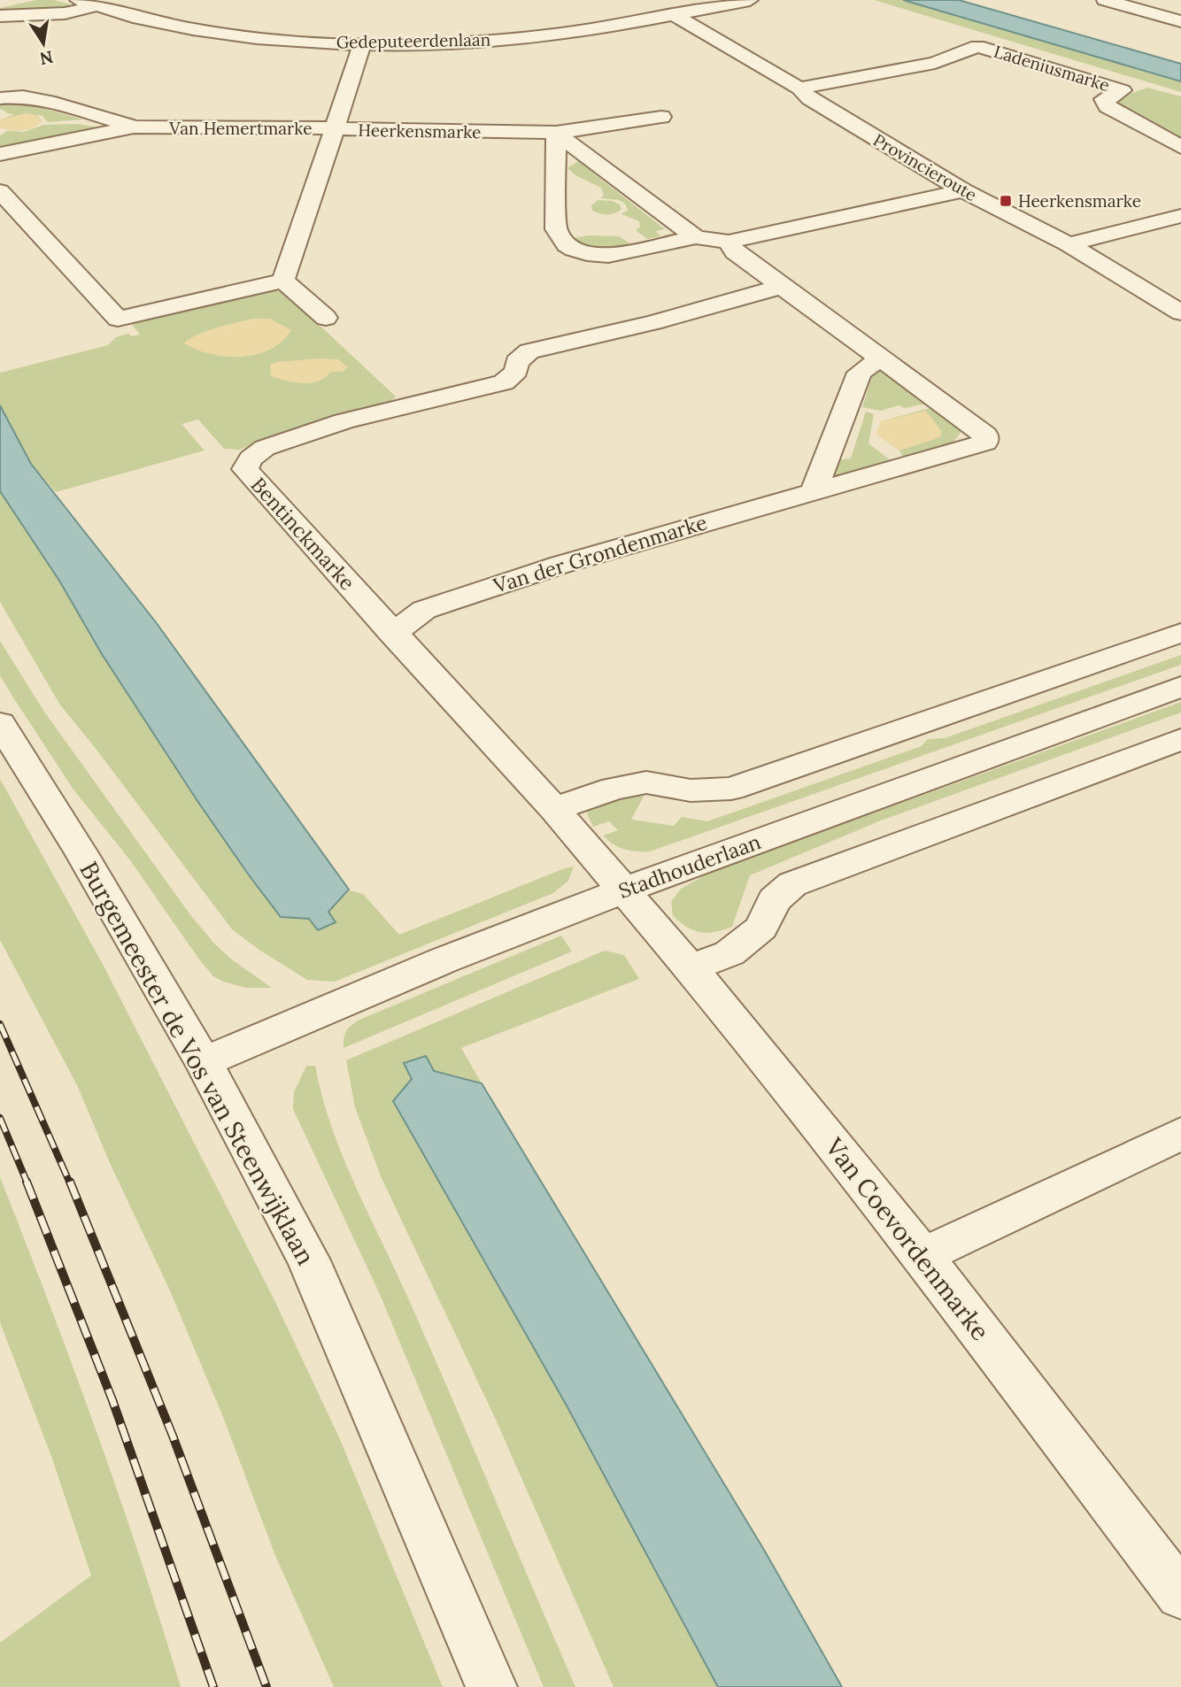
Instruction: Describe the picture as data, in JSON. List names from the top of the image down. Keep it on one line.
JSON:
{"streets":{"street":["Gedeputeerdenlaan","Ladeniusmarke","Van Hemertmarke","Heerkensmarke","Provincieroute","Bentinckmarke","Van der Grondenmarke","Stadhouderlaan","Burgemeester de Vos van Steenwijklaan","Van Coevordenmarke"]},"crossings":[["Gedeputeerdenlaan","Heerkensmarke"],["Gedeputeerdenlaan","Provincieroute"],["Ladeniusmarke","Provincieroute"],["Van Hemertmarke","Heerkensmarke"],["Bentinckmarke","Van der Grondenmarke"],["Bentinckmarke","Stadhouderlaan"],["Bentinckmarke","Van Coevordenmarke"],["Stadhouderlaan","Burgemeester de Vos van Steenwijklaan"],["Stadhouderlaan","Van Coevordenmarke"]],"places":{"transit":["Heerkensmarke"]},"north":"bottom"}
